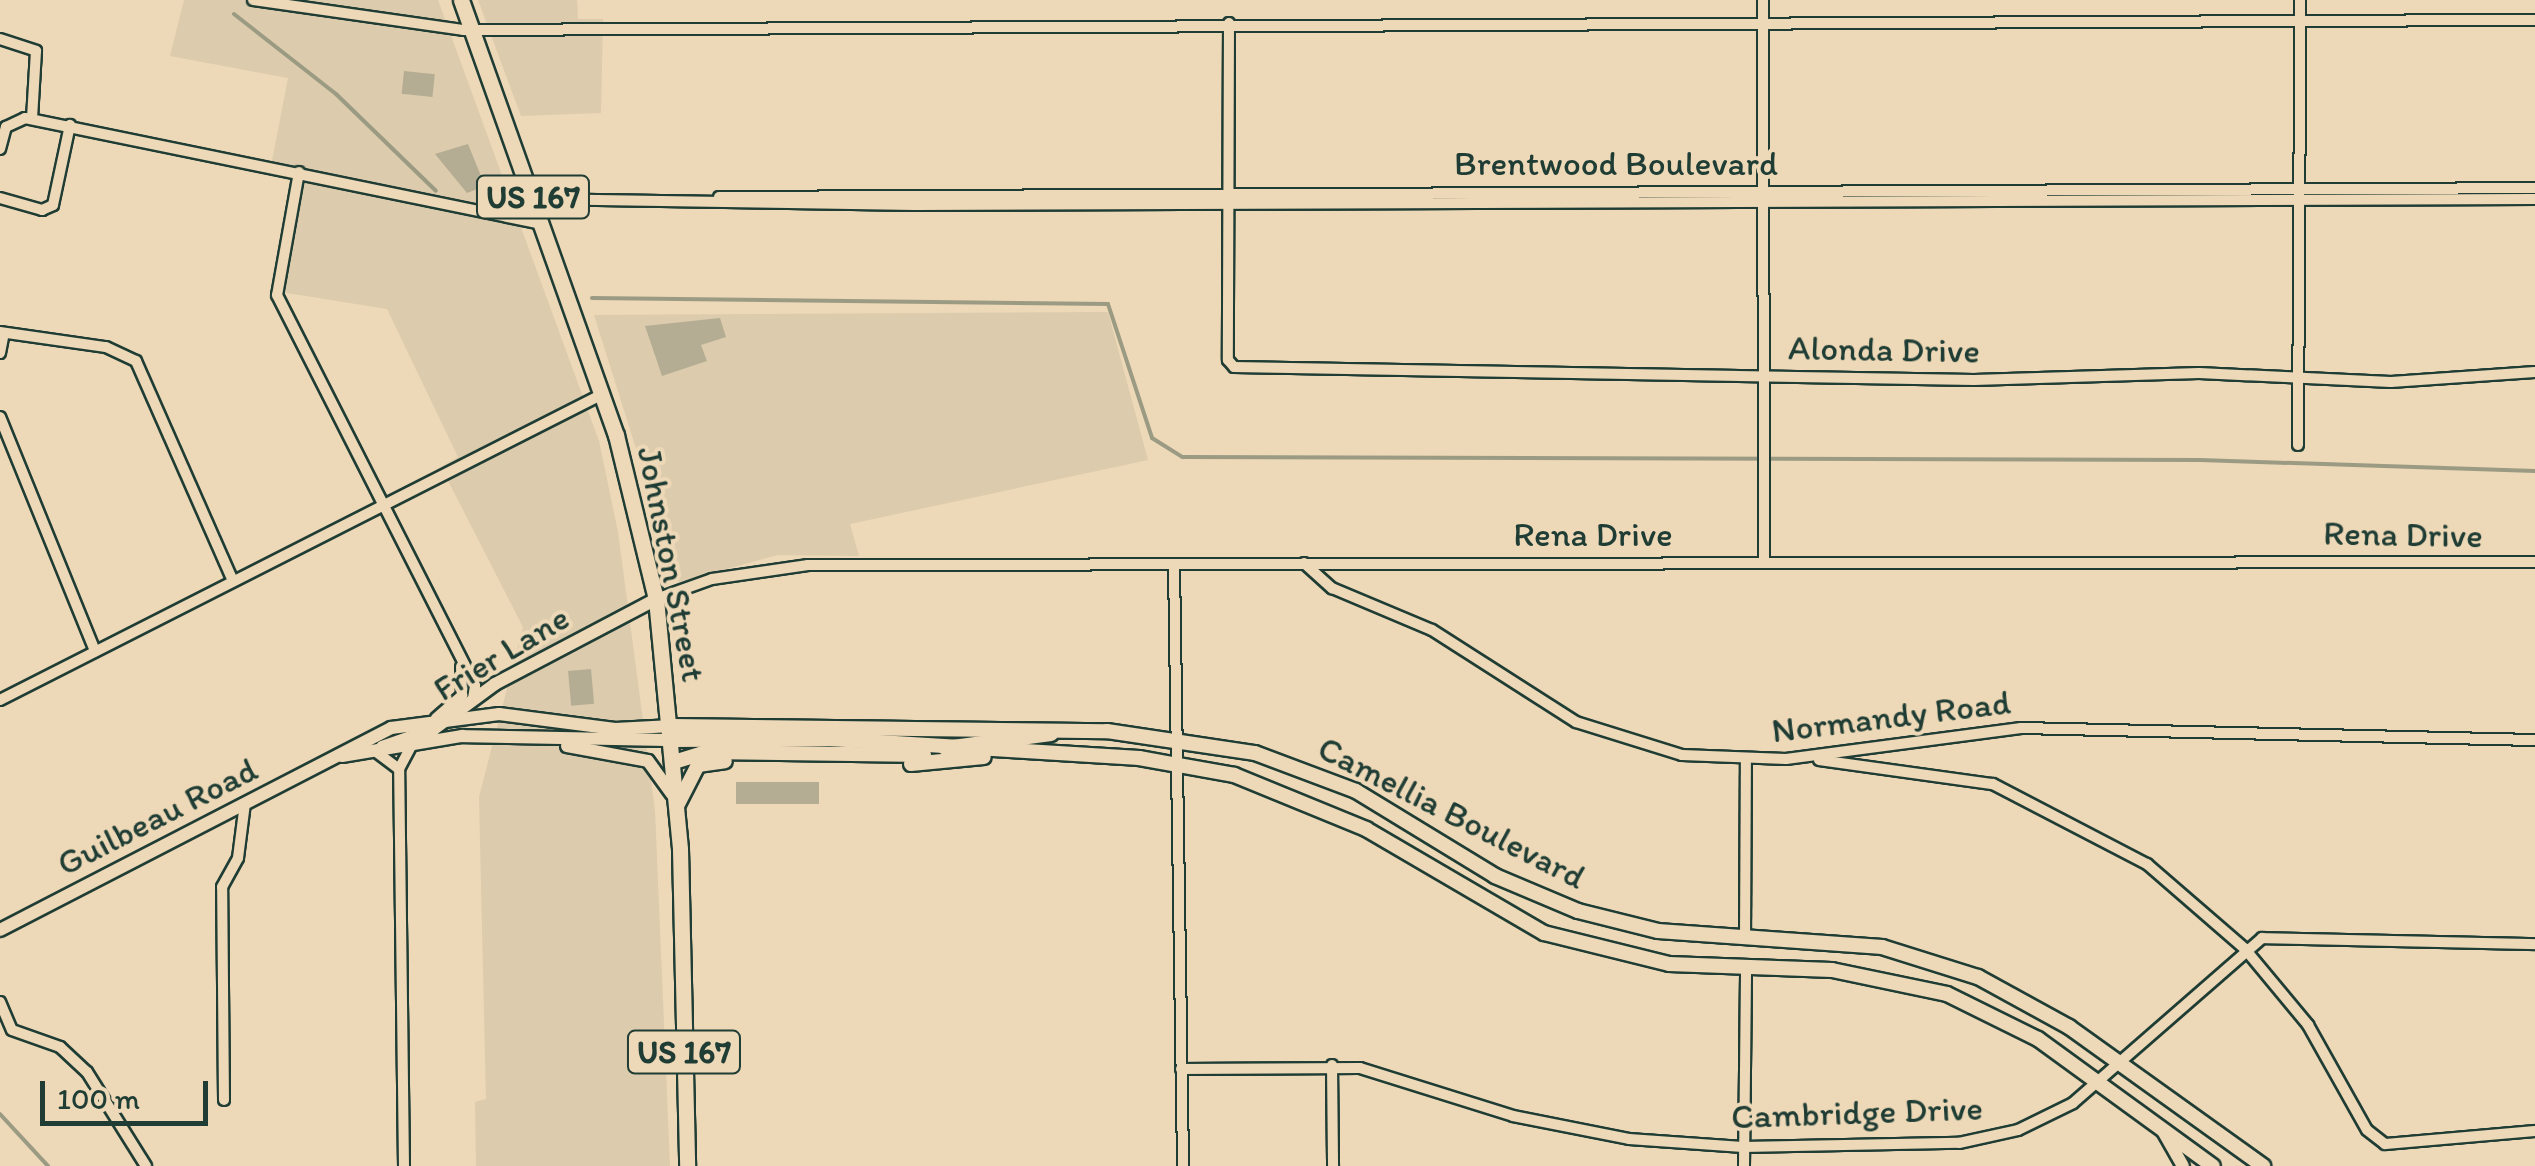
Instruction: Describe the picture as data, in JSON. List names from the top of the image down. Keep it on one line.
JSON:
{"streets":{"main road":["US 167","Johnston Street","Camellia Boulevard"],"street":["Brentwood Boulevard","Alonda Drive","Rena Drive","Frier Lane","Normandy Road","Guilbeau Road","Cambridge Drive"]},"crossings":[["Brentwood Boulevard","Alonda Drive"],["Brentwood Boulevard","Johnston Street"],["Rena Drive","Johnston Street"],["Rena Drive","Frier Lane"],["Rena Drive","Normandy Road"],["Johnston Street","Frier Lane"],["Johnston Street","Camellia Boulevard"],["Johnston Street","Guilbeau Road"],["Frier Lane","Guilbeau Road"],["Camellia Boulevard","Guilbeau Road"],["Camellia Boulevard","Cambridge Drive"]],"scale_bar":"100 m"}
